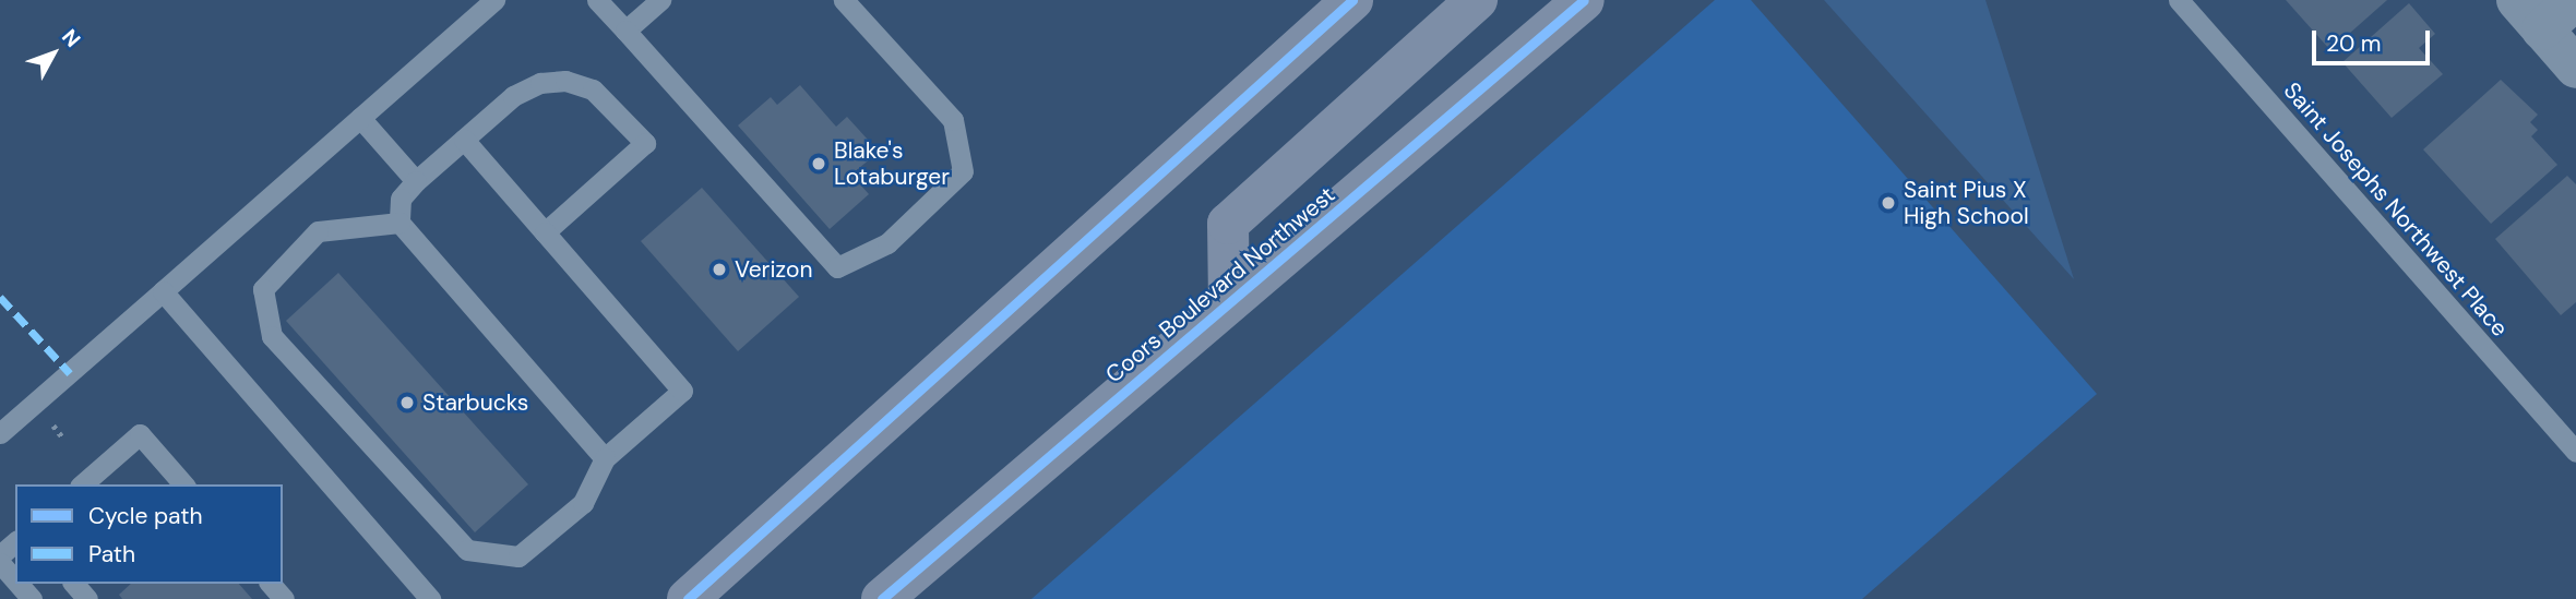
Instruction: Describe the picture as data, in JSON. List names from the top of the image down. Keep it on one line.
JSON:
{"streets":{"main road":["Coors Boulevard Northwest"],"lane":["Saint Josephs Northwest Place"]},"places":["Blake's Lotaburger","Saint Pius X High School","Verizon","Starbucks"],"legend":["Cycle path","Path"],"scale_bar":"20 m","north":"top right"}
